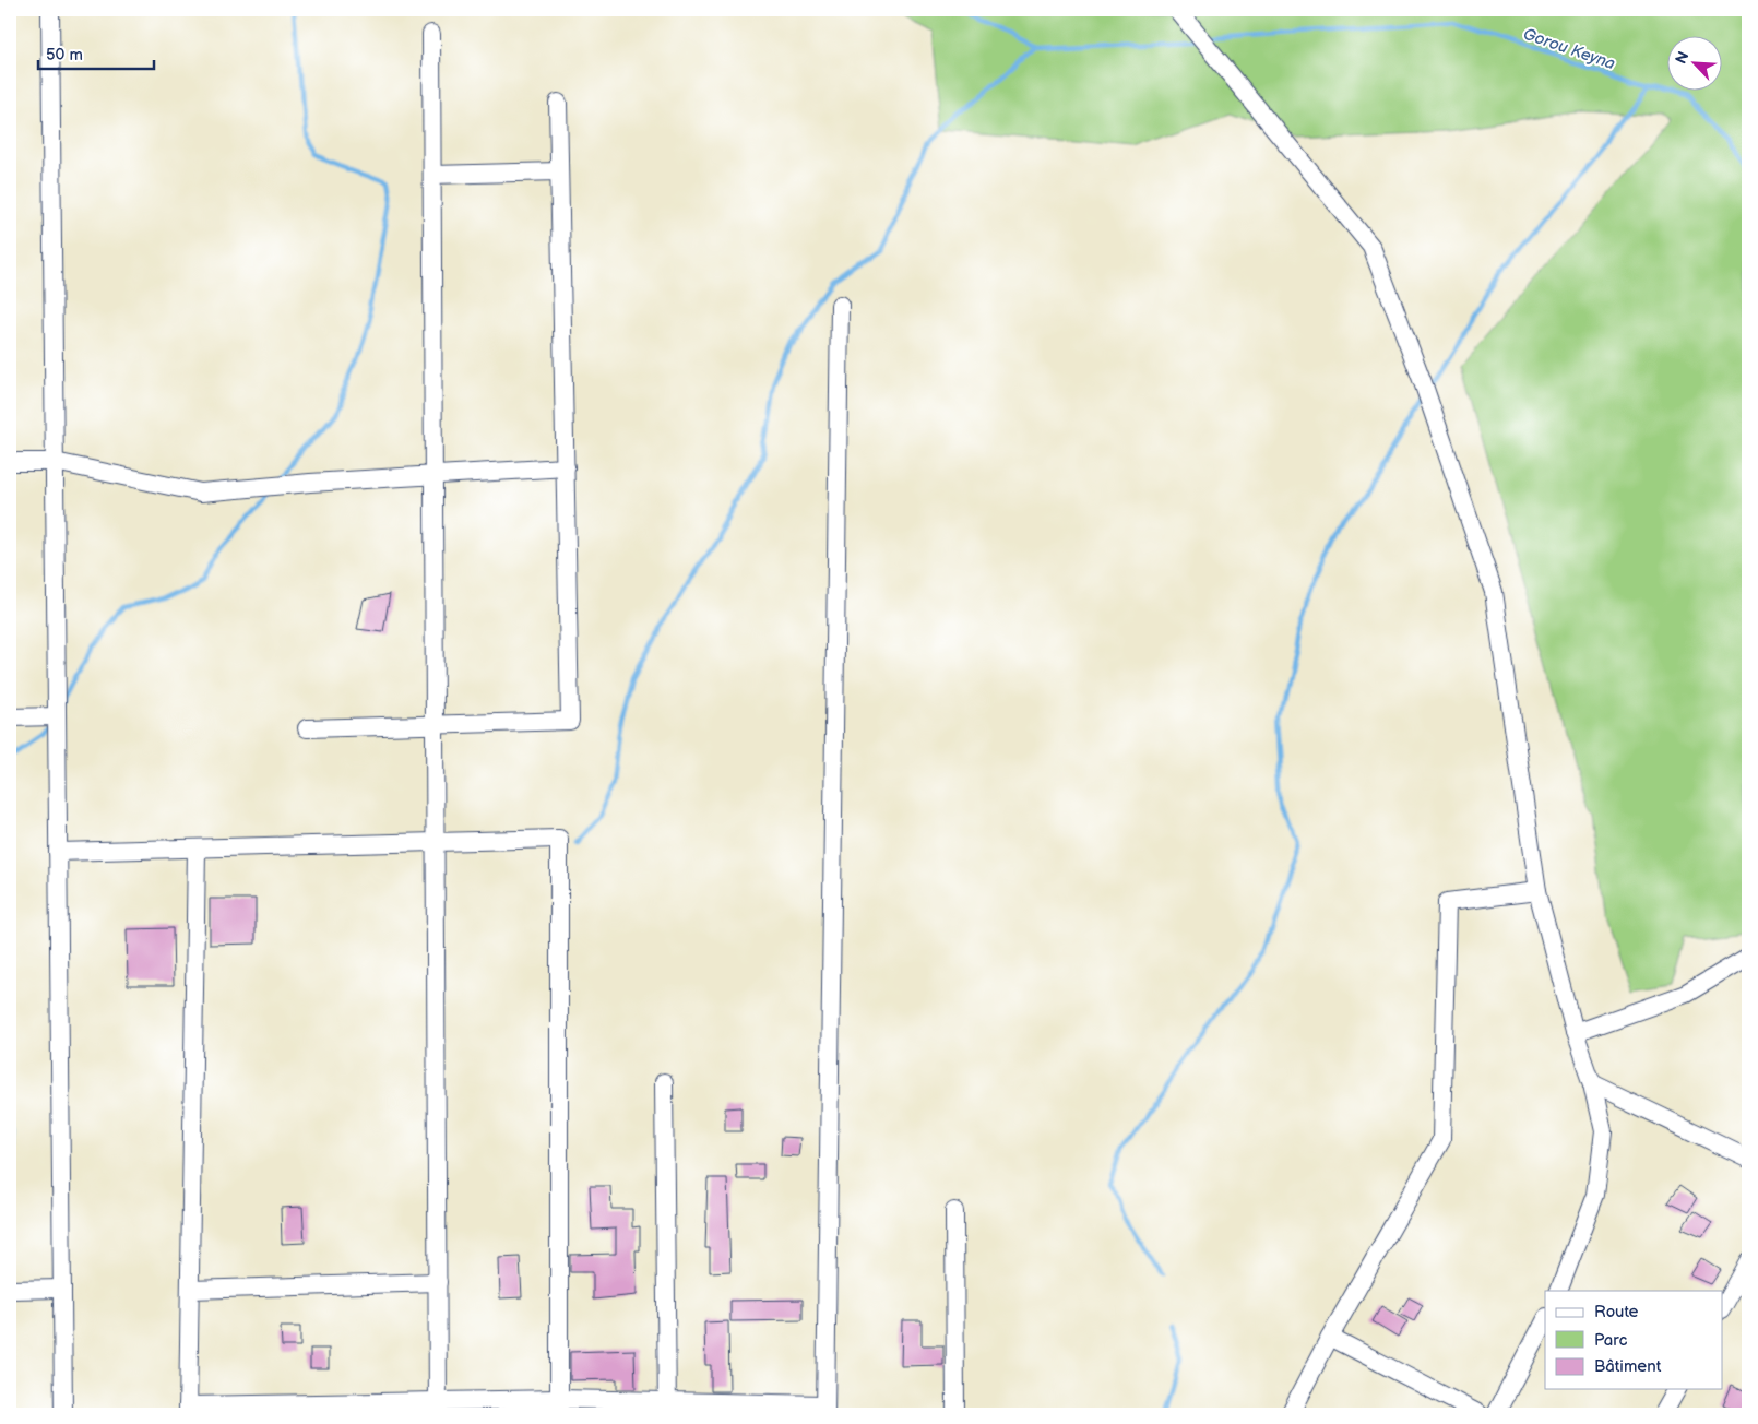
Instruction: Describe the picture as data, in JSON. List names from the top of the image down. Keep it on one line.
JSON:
{"water":["Gorou Keyna"],"legend":["Route","Parc","Bâtiment"],"scale_bar":"50 m","north":"top left"}
